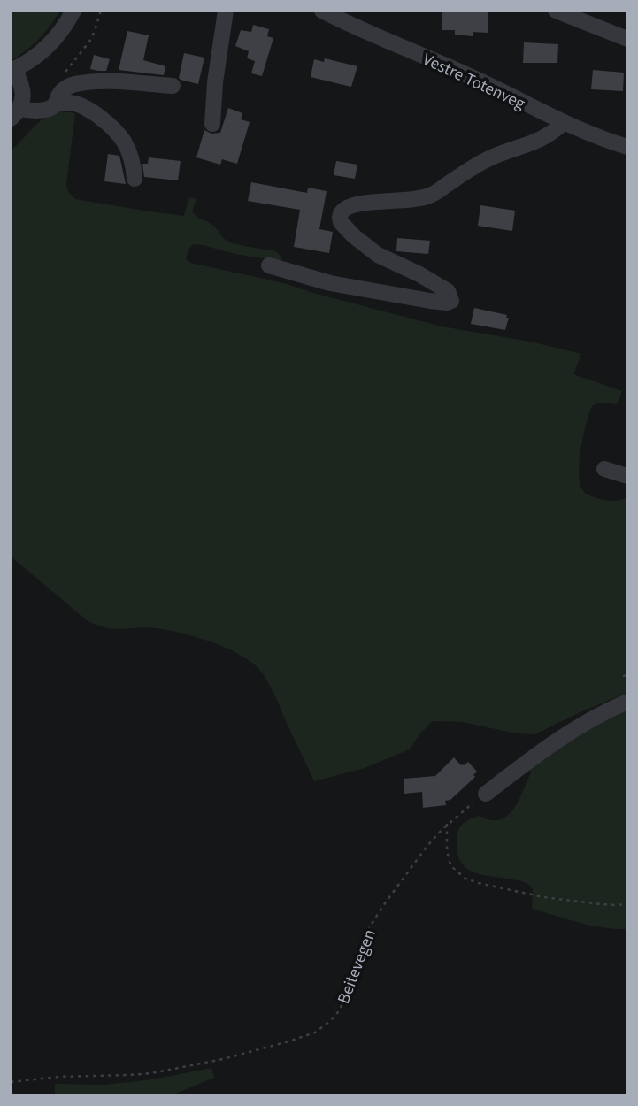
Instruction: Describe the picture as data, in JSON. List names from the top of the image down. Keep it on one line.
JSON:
{"streets":{"street":["Vestre Totenveg"],"path":["Beitevegen"]}}
